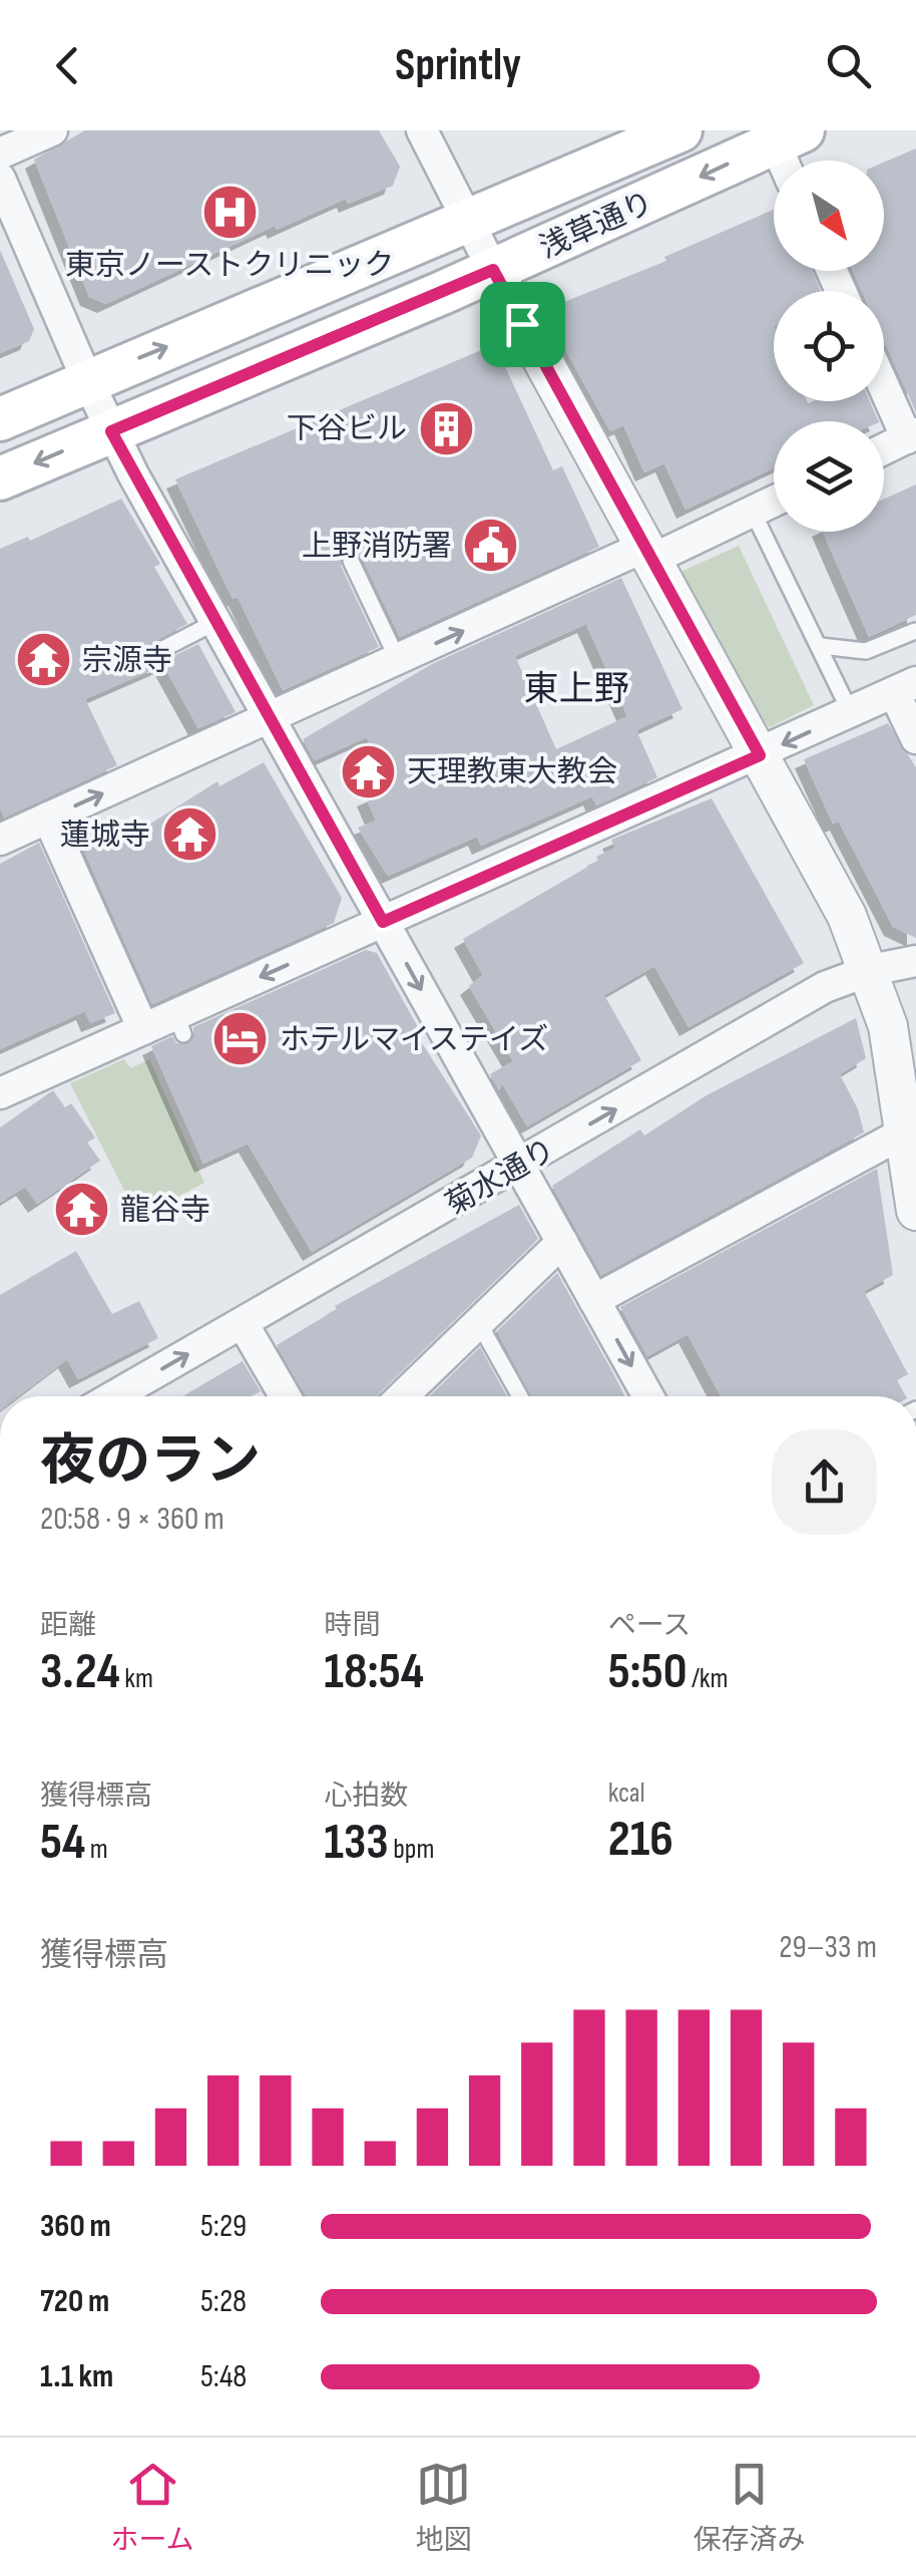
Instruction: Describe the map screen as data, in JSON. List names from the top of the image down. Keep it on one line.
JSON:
{"streets":{"main road":["浅草通り"],"street":["菊水通り"]},"districts":["東上野"],"places":{"hospital":["東京ノーストクリニック"],"building":["下谷ビル"],"public building":["上野消防署"],"temple":["宗源寺","天理教東大教会","蓮城寺","龍谷寺"],"hotel":["ホテルマイステイズ"]},"north":"bottom right","page":{"header":"Sprintly","heading":["夜のラン","20:58 · 9 × 360 m"],"stats":[["距離","3.24 km"],["時間","18:54"],["ペース","5:50 /km"],["獲得標高","54 m"],["心拍数","133 bpm"],["kcal","216"]],"chart":["獲得標高","29–33 m"],"list":[{"name":"360 m","note":"5:29"},{"name":"720 m","note":"5:28"},{"name":"1.1 km","note":"5:48"}],"tabs":["ホーム","地図","保存済み"]}}
